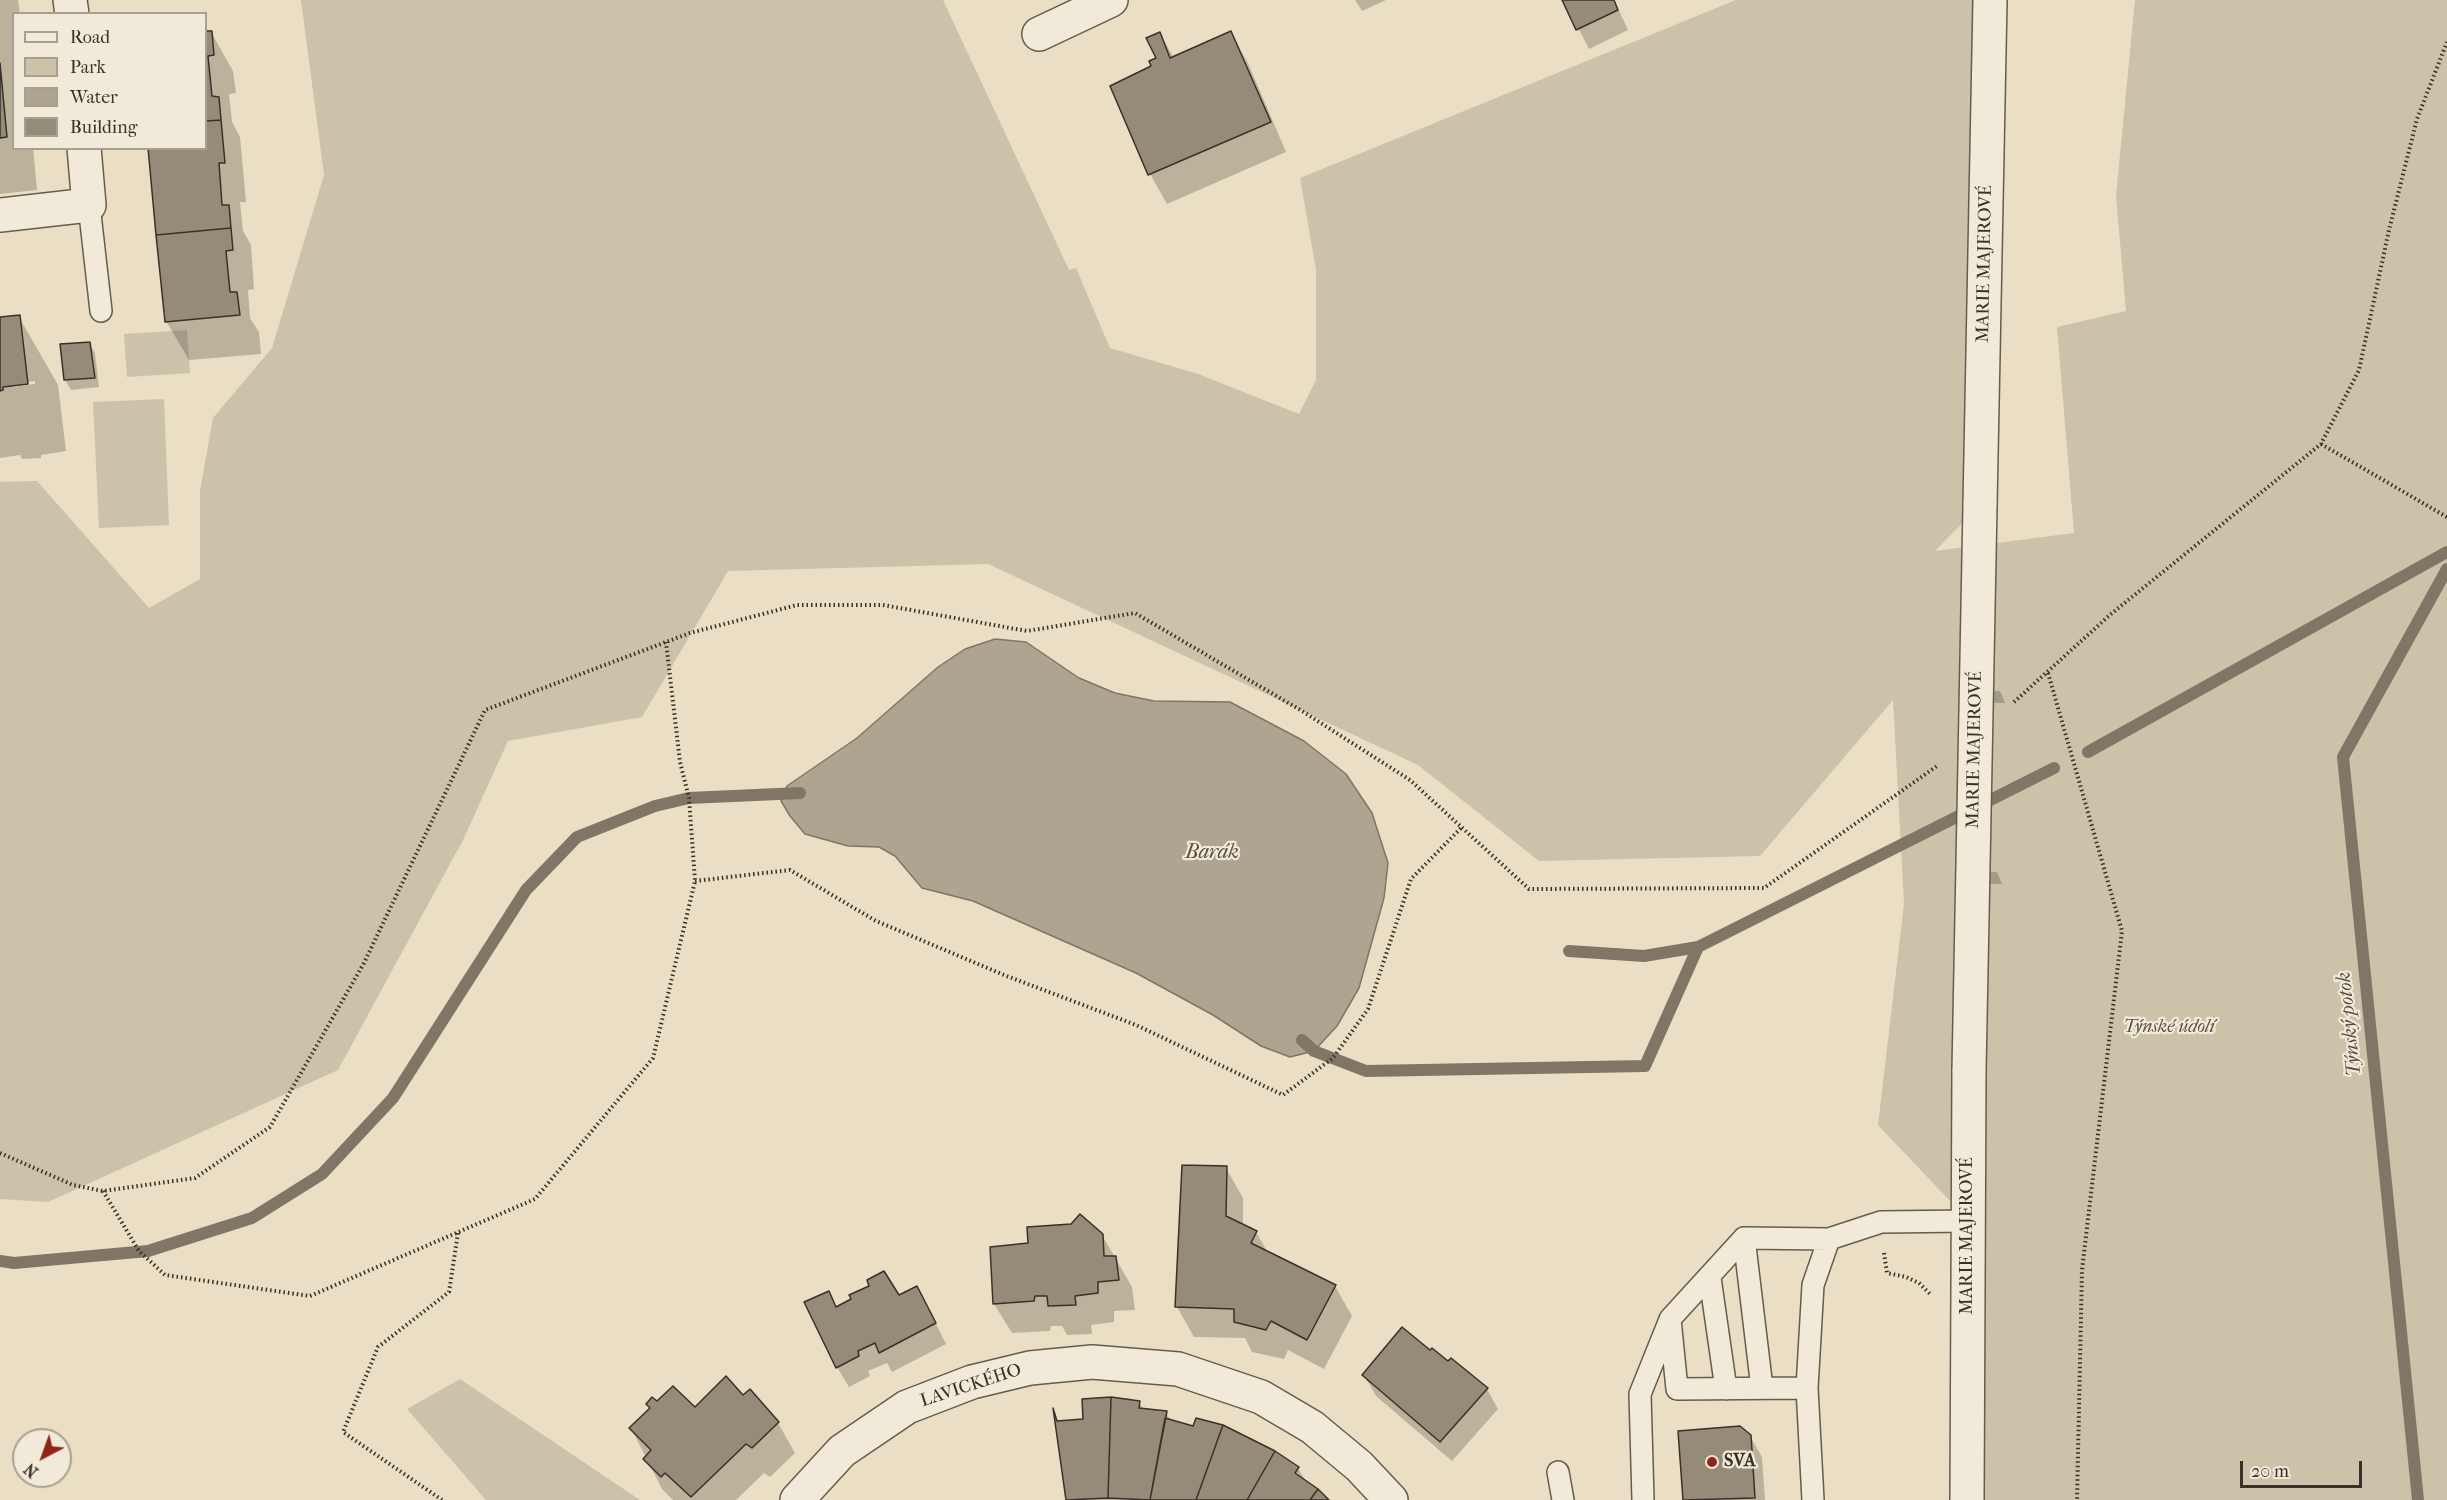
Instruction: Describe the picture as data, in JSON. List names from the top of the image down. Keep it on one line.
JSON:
{"streets":{"street":["MARIE MAJEROVÉ","LAVICKÉHO"]},"water":["Barák","Týnský potok"],"parks":["Týnské údolí"],"places":["SVA"],"legend":["Road","Park","Water","Building"],"scale_bar":"20 m","north":"bottom left"}
